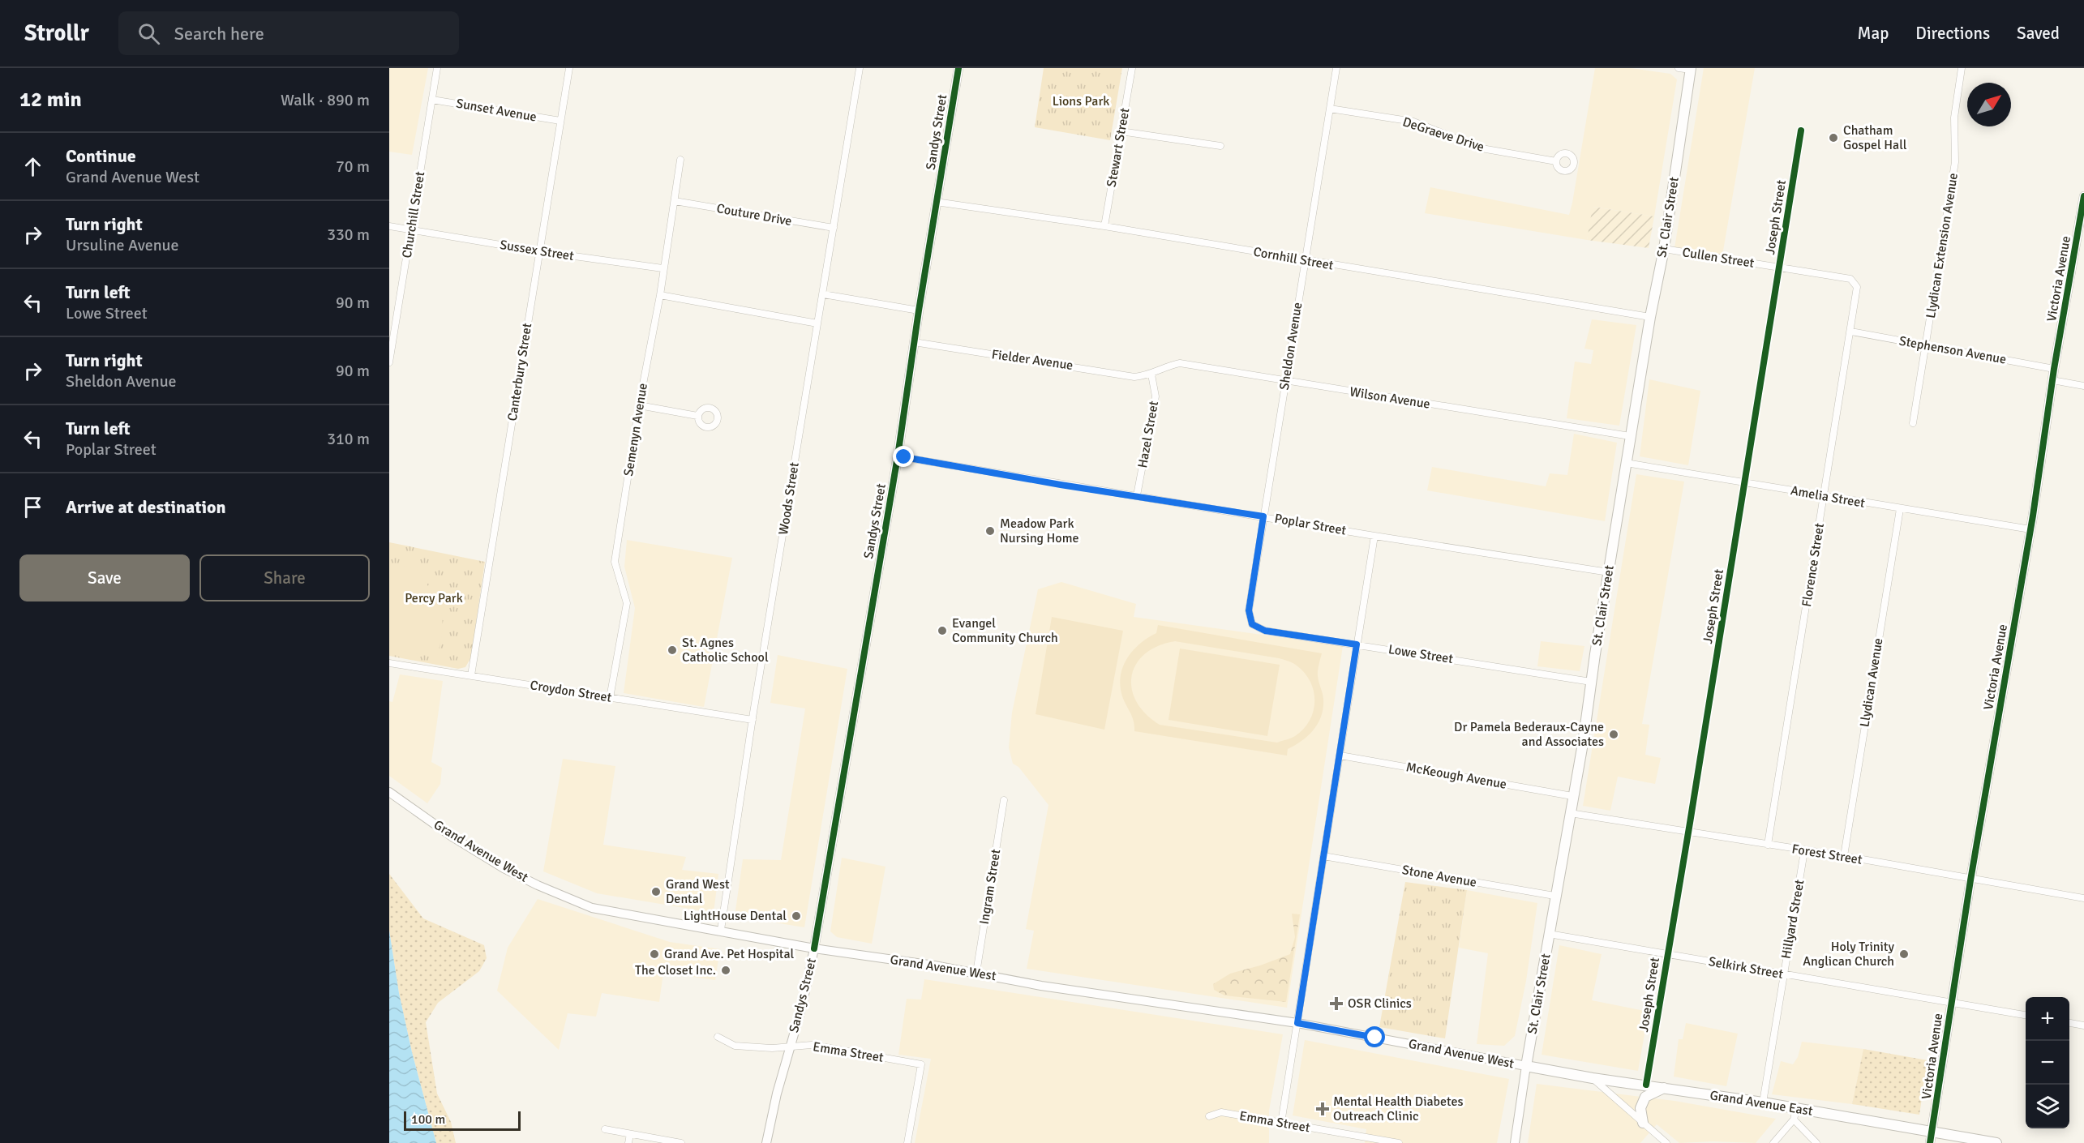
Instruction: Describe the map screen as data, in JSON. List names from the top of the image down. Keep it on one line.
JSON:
{"streets":{"main road":["St. Clair Street","Grand Avenue East"],"street":["Sunset Avenue","Sandys Street","DeGraeve Drive","Stewart Street","Churchill Street","Couture Drive","Joseph Street","Llydican Extension Avenue","Sussex Street","Cullen Street","Cornhill Street","Victoria Avenue","Sheldon Avenue","Stephenson Avenue","Fielder Avenue","Canterbury Street","Wilson Avenue","Semenyn Avenue","Hazel Street","Amelia Street","Woods Street","Poplar Street","Florence Street","Lowe Street","Llydican Avenue","Croydon Street","McKeough Avenue","Grand Avenue West","Forest Street","Stone Avenue","Ingram Street","Hillyard Street","Selkirk Street","Emma Street"]},"crossings":[["Sunset Avenue","Churchill Street"],["Sunset Avenue","Canterbury Street"],["Sandys Street","Cornhill Street"],["Sandys Street","Fielder Avenue"],["Sandys Street","Poplar Street"],["Sandys Street","Grand Avenue West"],["Sandys Street","Emma Street"],["DeGraeve Drive","Sheldon Avenue"],["Stewart Street","Cornhill Street"],["Churchill Street","Sussex Street"],["Couture Drive","Semenyn Avenue"],["Couture Drive","Woods Street"],["St. Clair Street","Cullen Street"],["St. Clair Street","Cornhill Street"],["St. Clair Street","Wilson Avenue"],["St. Clair Street","Amelia Street"],["St. Clair Street","Poplar Street"],["St. Clair Street","Lowe Street"],["St. Clair Street","McKeough Avenue"],["St. Clair Street","Grand Avenue West"],["St. Clair Street","Forest Street"],["St. Clair Street","Stone Avenue"],["St. Clair Street","Selkirk Street"],["St. Clair Street","Grand Avenue East"],["Joseph Street","Cullen Street"],["Joseph Street","Amelia Street"],["Joseph Street","Forest Street"],["Joseph Street","Selkirk Street"],["Joseph Street","Grand Avenue East"],["Llydican Extension Avenue","Stephenson Avenue"],["Sussex Street","Canterbury Street"],["Sussex Street","Semenyn Avenue"],["Cullen Street","Florence Street"],["Cornhill Street","Sheldon Avenue"],["Victoria Avenue","Stephenson Avenue"],["Victoria Avenue","Amelia Street"],["Victoria Avenue","Forest Street"],["Victoria Avenue","Selkirk Street"],["Victoria Avenue","Grand Avenue East"],["Sheldon Avenue","Wilson Avenue"],["Sheldon Avenue","Poplar Street"],["Sheldon Avenue","Lowe Street"],["Stephenson Avenue","Florence Street"],["Fielder Avenue","Wilson Avenue"],["Fielder Avenue","Hazel Street"],["Canterbury Street","Croydon Street"],["Wilson Avenue","Hazel Street"],["Semenyn Avenue","Croydon Street"],["Hazel Street","Poplar Street"],["Amelia Street","Florence Street"],["Amelia Street","Llydican Avenue"],["Woods Street","Croydon Street"],["Woods Street","Grand Avenue West"],["Florence Street","Forest Street"],["Llydican Avenue","Forest Street"],["Grand Avenue West","Ingram Street"],["Grand Avenue West","Grand Avenue East"],["Forest Street","Hillyard Street"],["Hillyard Street","Selkirk Street"],["Hillyard Street","Grand Avenue East"]],"parks":["Lions Park","Percy Park"],"places":{"other":["Chatham Gospel Hall","Meadow Park Nursing Home","Evangel Community Church","St. Agnes Catholic School","Dr Pamela Bederaux-Cayne and Associates","Grand West Dental","LightHouse Dental","Grand Ave. Pet Hospital","Holy Trinity Anglican Church","The Closet Inc."],"health":["OSR Clinics","Mental Health Diabetes Outreach Clinic"]},"scale_bar":"100 m","north":"top right","page":{"header":"Strollr","search":"Search here","nav":["Map","Directions","Saved"],"heading":["12 min","Walk · 890 m"],"list":[["Continue","Grand Avenue West","70 m"],["Turn right","Ursuline Avenue","330 m"],["Turn left","Lowe Street","90 m"],["Turn right","Sheldon Avenue","90 m"],["Turn left","Poplar Street","310 m"],"Arrive at destination"],"buttons":["Save","Share"],"map_buttons":["+","−"],"scale":"100 m"}}
